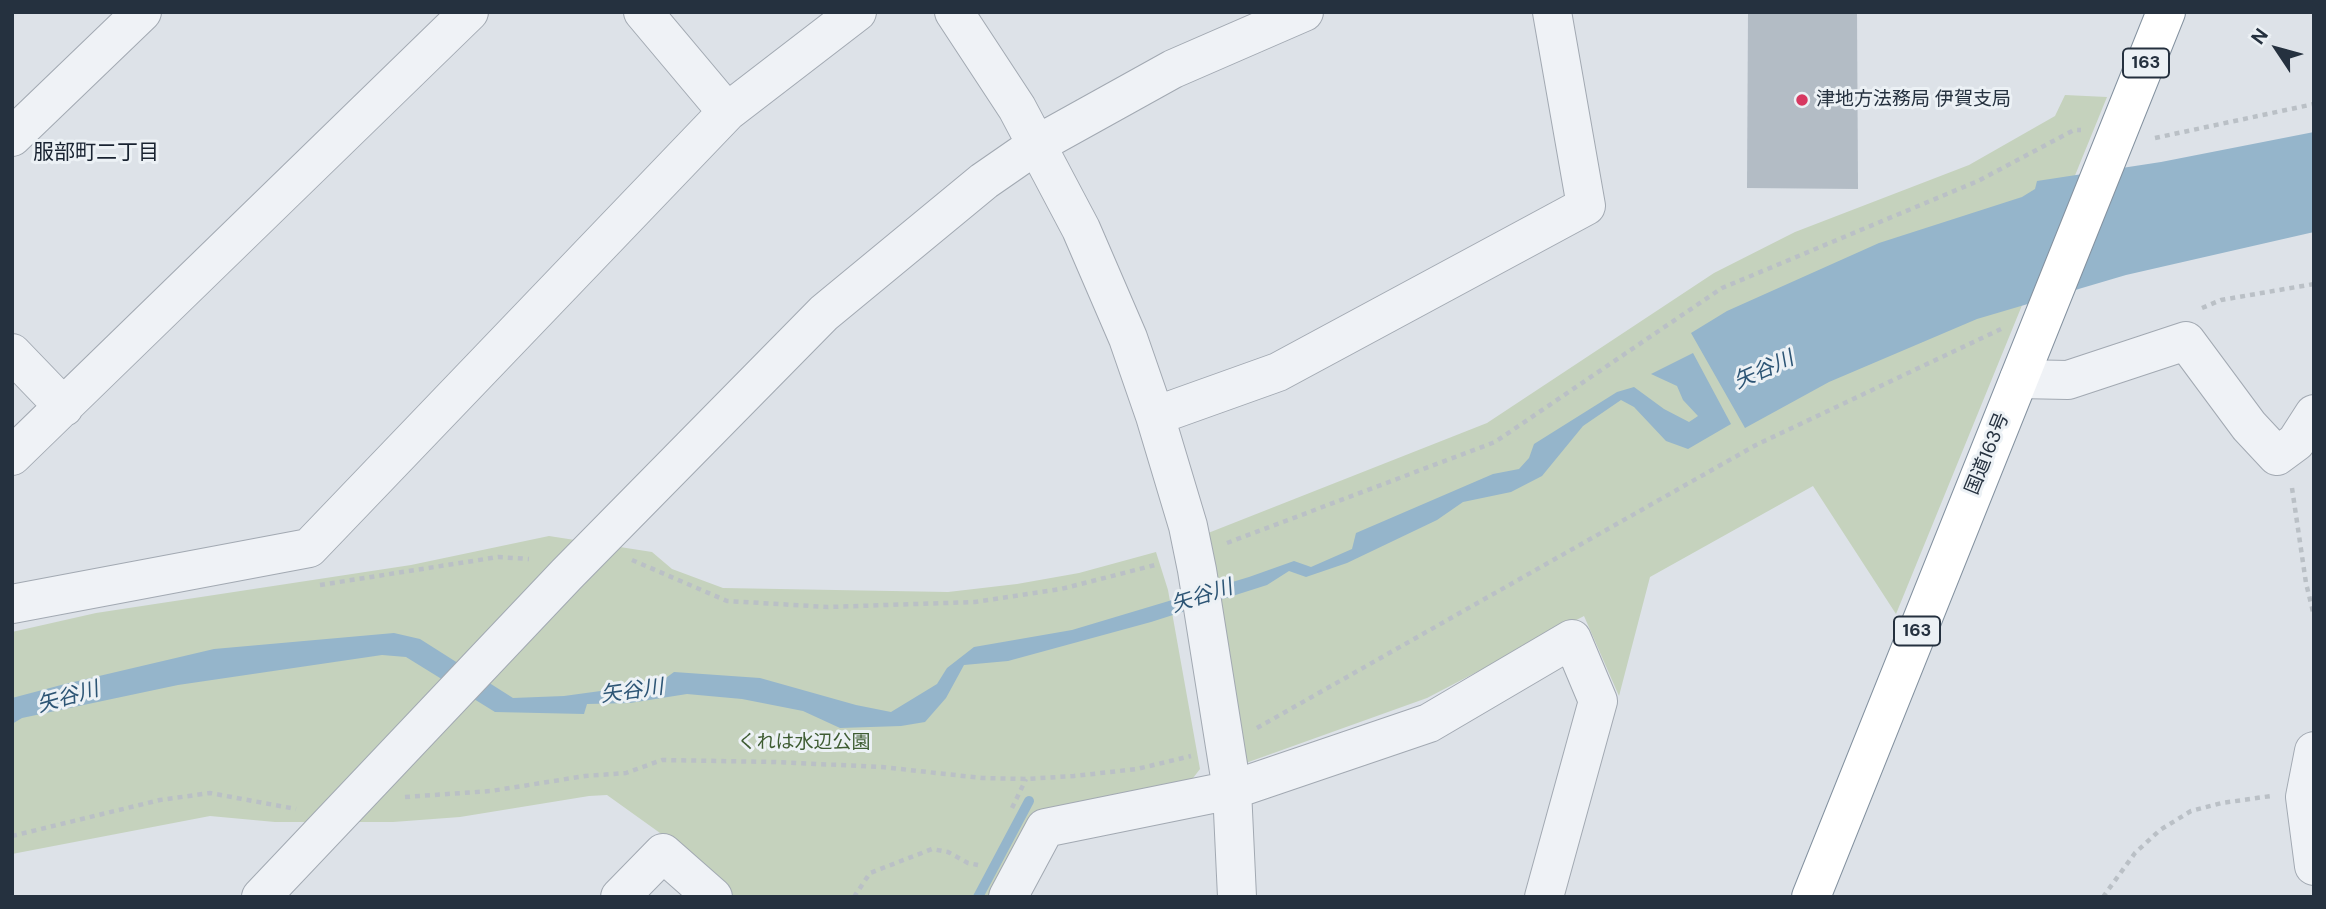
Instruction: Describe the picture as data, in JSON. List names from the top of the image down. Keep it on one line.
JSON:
{"streets":{"highway":["163","国道163号"]},"districts":["服部町二丁目"],"water":["矢谷川"],"parks":["くれは水辺公園"],"places":["津地方法務局 伊賀支局"],"north":"top left"}
